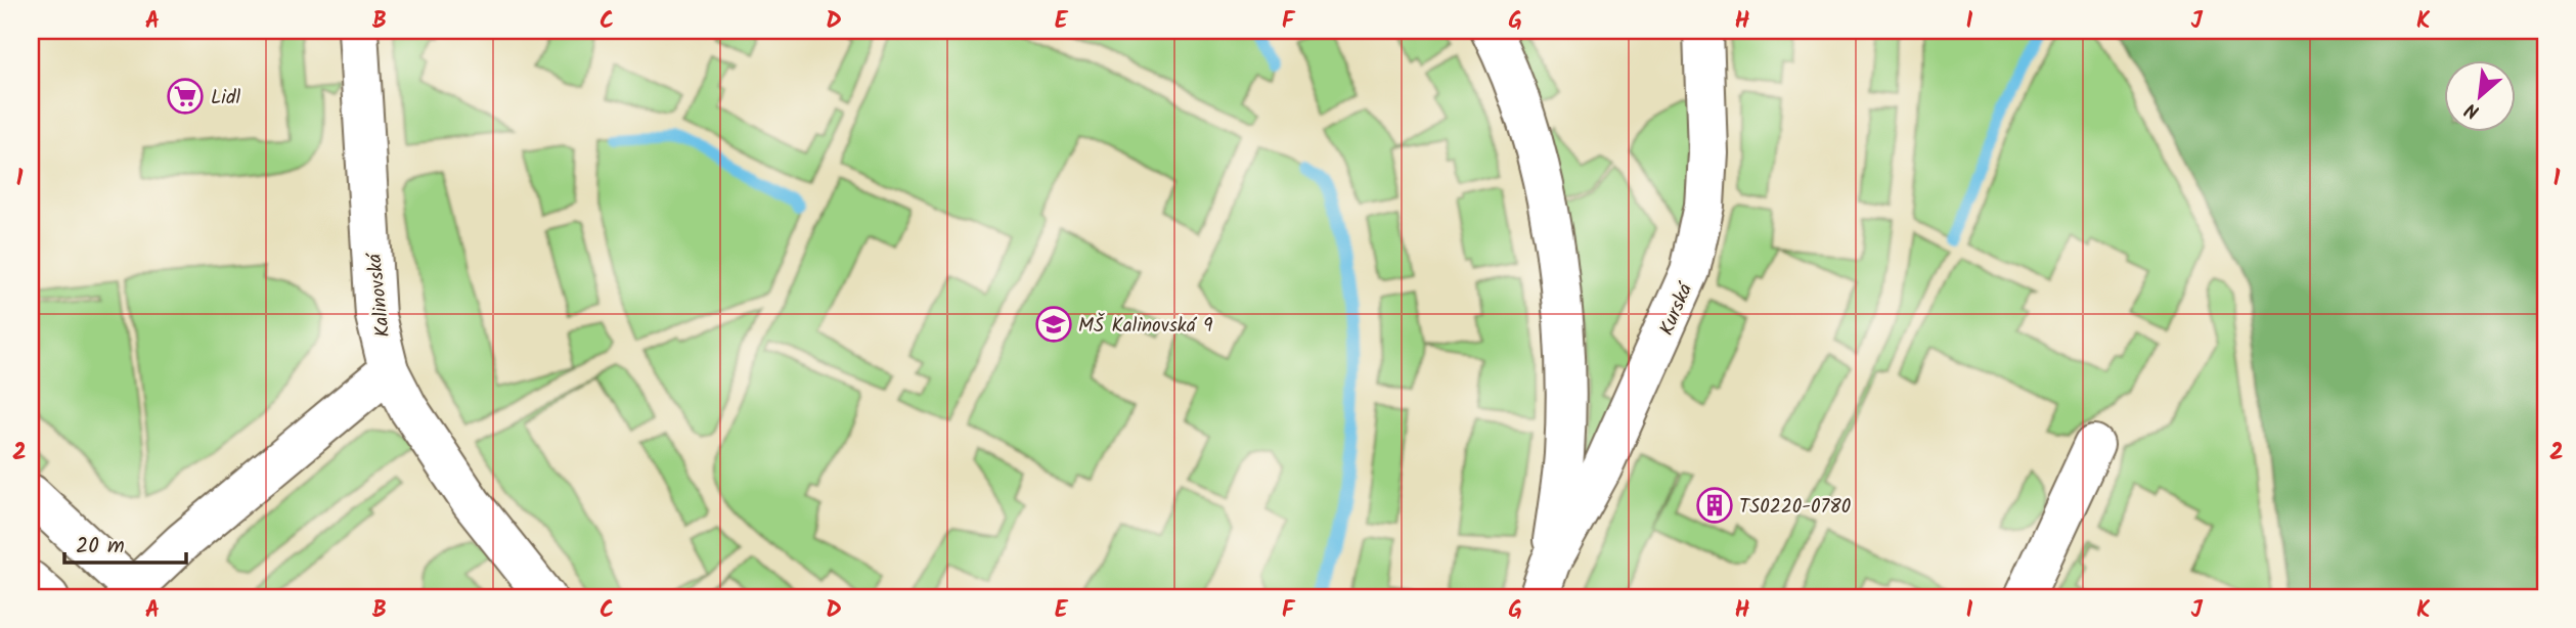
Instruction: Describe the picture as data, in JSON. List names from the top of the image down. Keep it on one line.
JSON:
{"streets":{"street":["Kalinovská","Kurská"]},"places":{"supermarket":["Lidl"],"school or university":["MŠ Kalinovská 9"],"building":["TS0220-0780"]},"scale_bar":"20 m","north":"bottom left","grid":{"columns":["A","B","C","D","E","F","G","H","I","J","K"],"rows":["1","2"]}}
